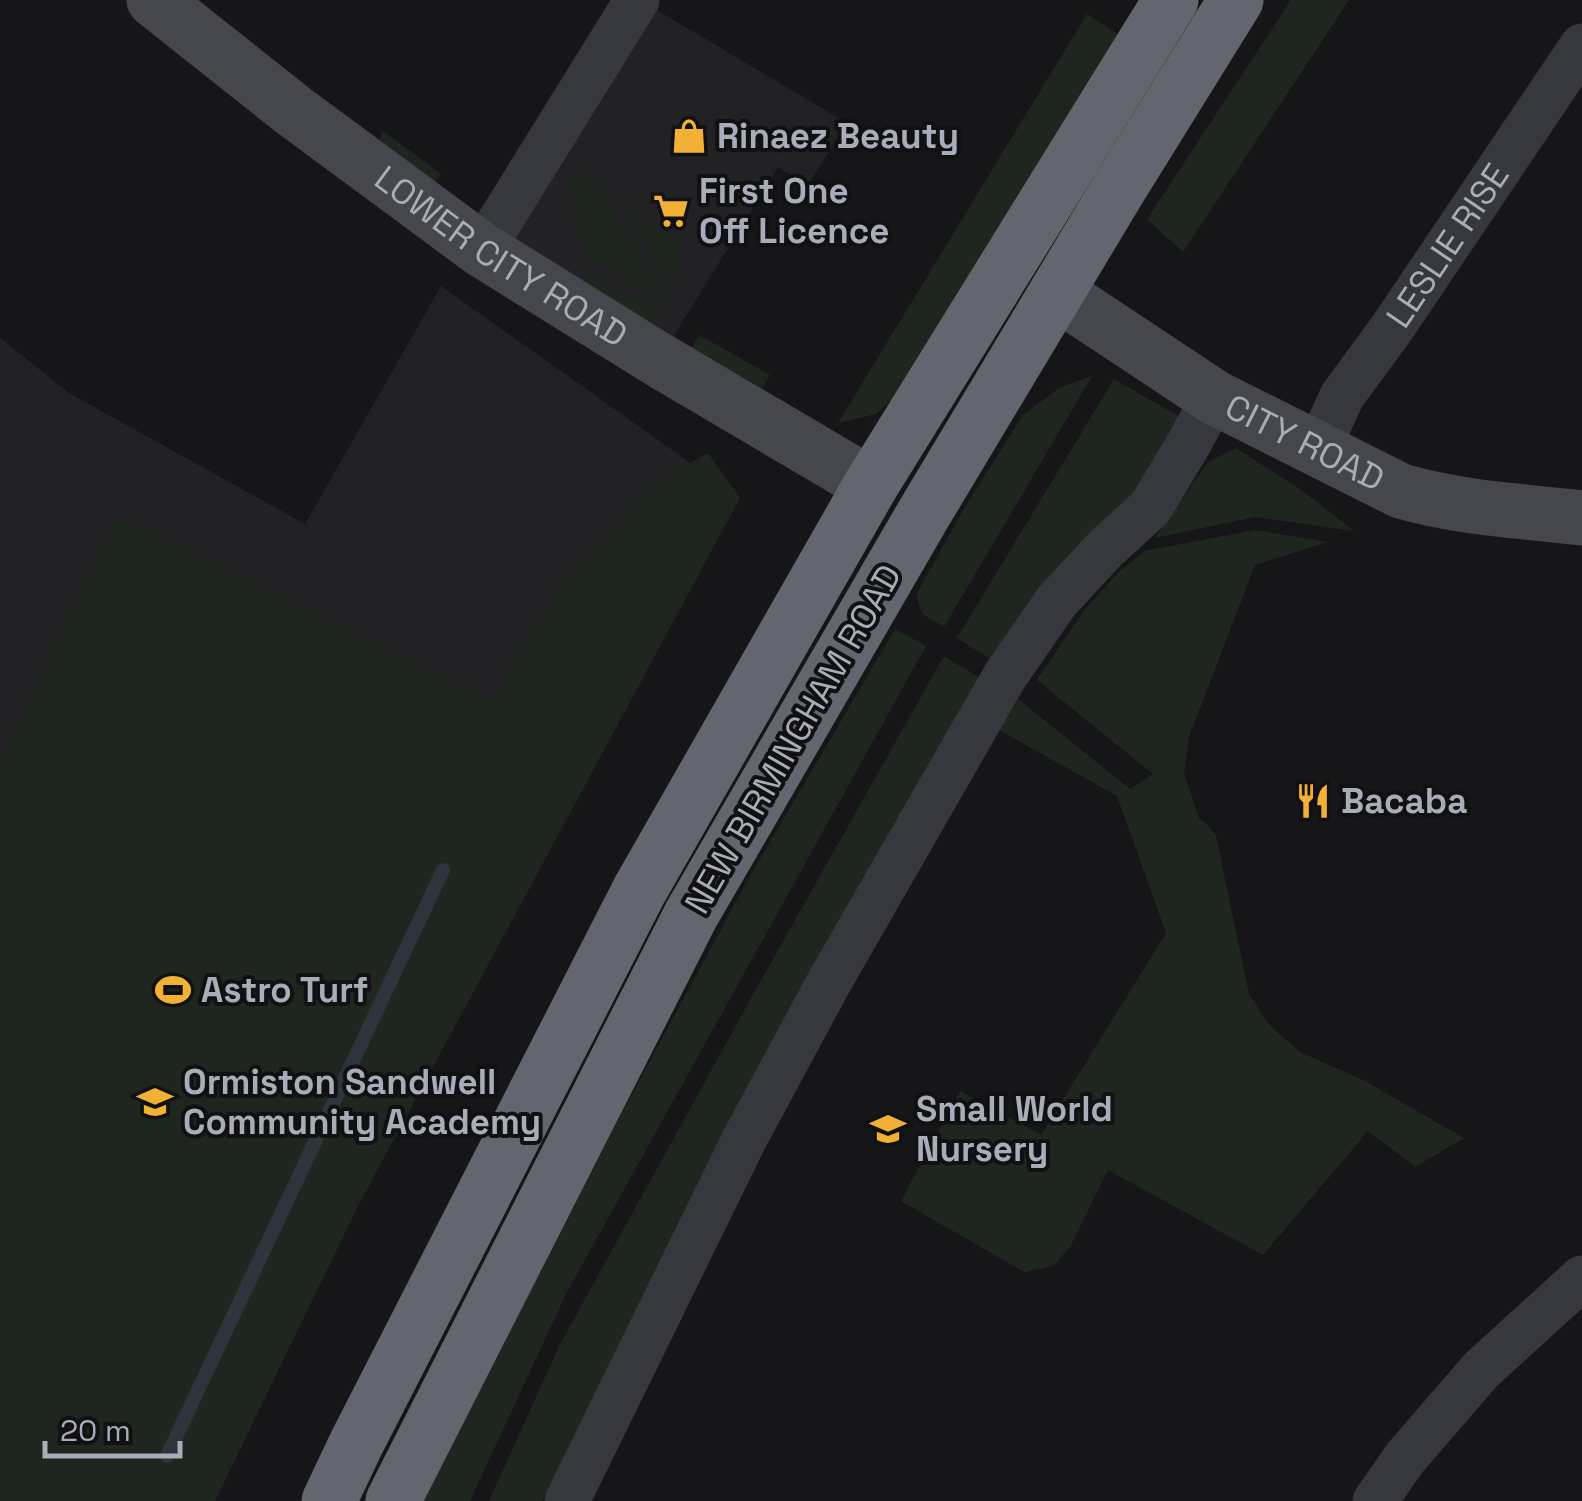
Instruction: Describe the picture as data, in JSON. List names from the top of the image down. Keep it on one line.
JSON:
{"streets":{"highway":["NEW BIRMINGHAM ROAD"],"street":["LESLIE RISE","LOWER CITY ROAD","CITY ROAD"]},"crossings":[["LESLIE RISE","CITY ROAD"],["LOWER CITY ROAD","NEW BIRMINGHAM ROAD"],["CITY ROAD","NEW BIRMINGHAM ROAD"]],"places":{"shop":["Rinaez Beauty"],"supermarket":["First One Off Licence"],"restaurant":["Bacaba"],"sports":["Astro Turf"],"school or university":["Ormiston Sandwell Community Academy","Small World Nursery"]},"scale_bar":"20 m"}
